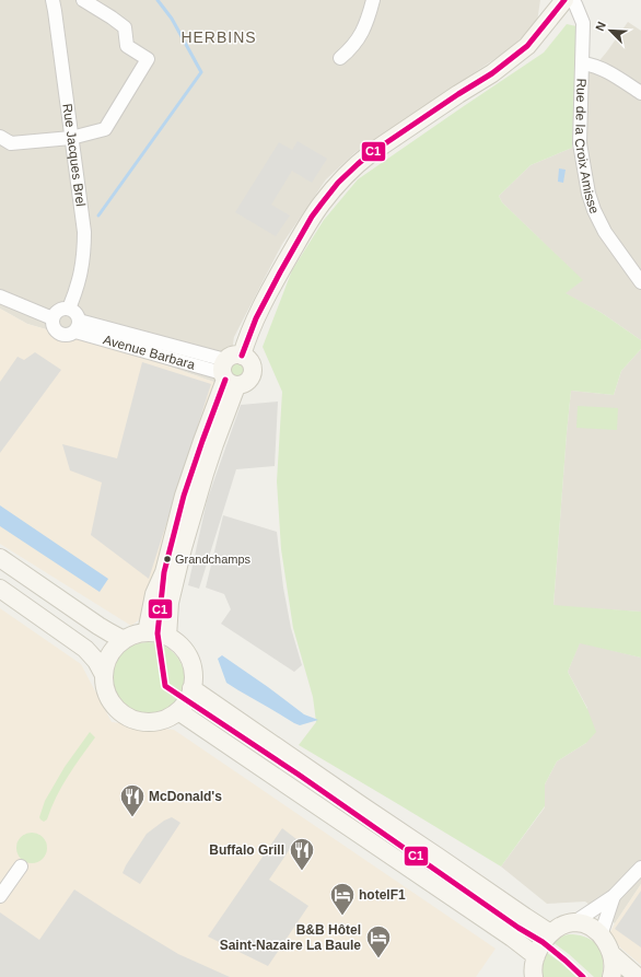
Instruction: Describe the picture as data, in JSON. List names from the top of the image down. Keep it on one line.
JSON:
{"streets":{"street":["Rue de la Croix Amisse","Rue Jacques Brel","Avenue Barbara"]},"crossings":[["Rue Jacques Brel","Avenue Barbara"]],"districts":["HERBINS"],"places":{"other":["Grandchamps"],"restaurant":["McDonald's","Buffalo Grill"],"hotel":["hotelF1","B&B Hôtel Saint-Nazaire La Baule"]},"lines":["transit line C1"],"north":"top left"}
